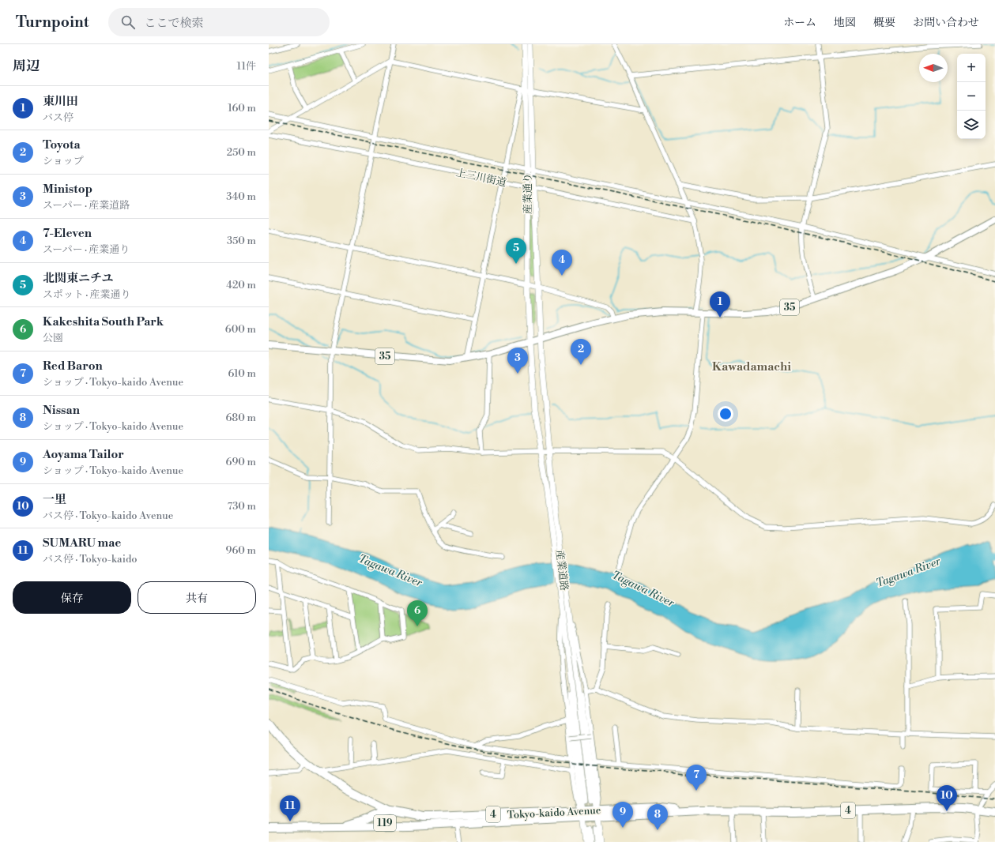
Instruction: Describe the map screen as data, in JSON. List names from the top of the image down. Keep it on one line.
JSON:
{"streets":{"highway":["4","Tokyo-kaido Avenue","119"],"main road":["35"],"street":["上三川街道","産業通り","産業道路"]},"crossings":[["上三川街道","産業通り"],["産業通り","35"],["産業通り","産業道路"],["35","産業道路"],["4","Tokyo-kaido Avenue"],["4","119"],["Tokyo-kaido Avenue","119"]],"districts":["Kawadamachi"],"water":["Tagawa River"],"north":"left","page":{"header":"Turnpoint","search":"ここで検索","nav":["ホーム","地図","概要","お問い合わせ"],"heading":["周辺","11件"],"map_buttons":["+","−"],"list":[{"mark":"1","name":"東川田","note":"バス停","value":"160 m"},{"mark":"2","name":"Toyota","note":"ショップ","value":"250 m"},{"mark":"3","name":"Ministop","note":"スーパー · 産業道路","value":"340 m"},{"mark":"4","name":"7-Eleven","note":"スーパー · 産業通り","value":"350 m"},{"mark":"5","name":"北関東ニチユ","note":"スポット · 産業通り","value":"420 m"},{"mark":"6","name":"Kakeshita South Park","note":"公園","value":"600 m"},{"mark":"7","name":"Red Baron","note":"ショップ · Tokyo-kaido Avenue","value":"610 m"},{"mark":"8","name":"Nissan","note":"ショップ · Tokyo-kaido Avenue","value":"680 m"},{"mark":"9","name":"Aoyama Tailor","note":"ショップ · Tokyo-kaido Avenue","value":"690 m"},{"mark":"10","name":"一里","note":"バス停 · Tokyo-kaido Avenue","value":"730 m"},{"mark":"11","name":"SUMARU mae","note":"バス停 · Tokyo-kaido","value":"960 m"}],"pins":["5","4","1","2","3","6","7","10","11","9","8"],"buttons":["保存","共有"]}}
